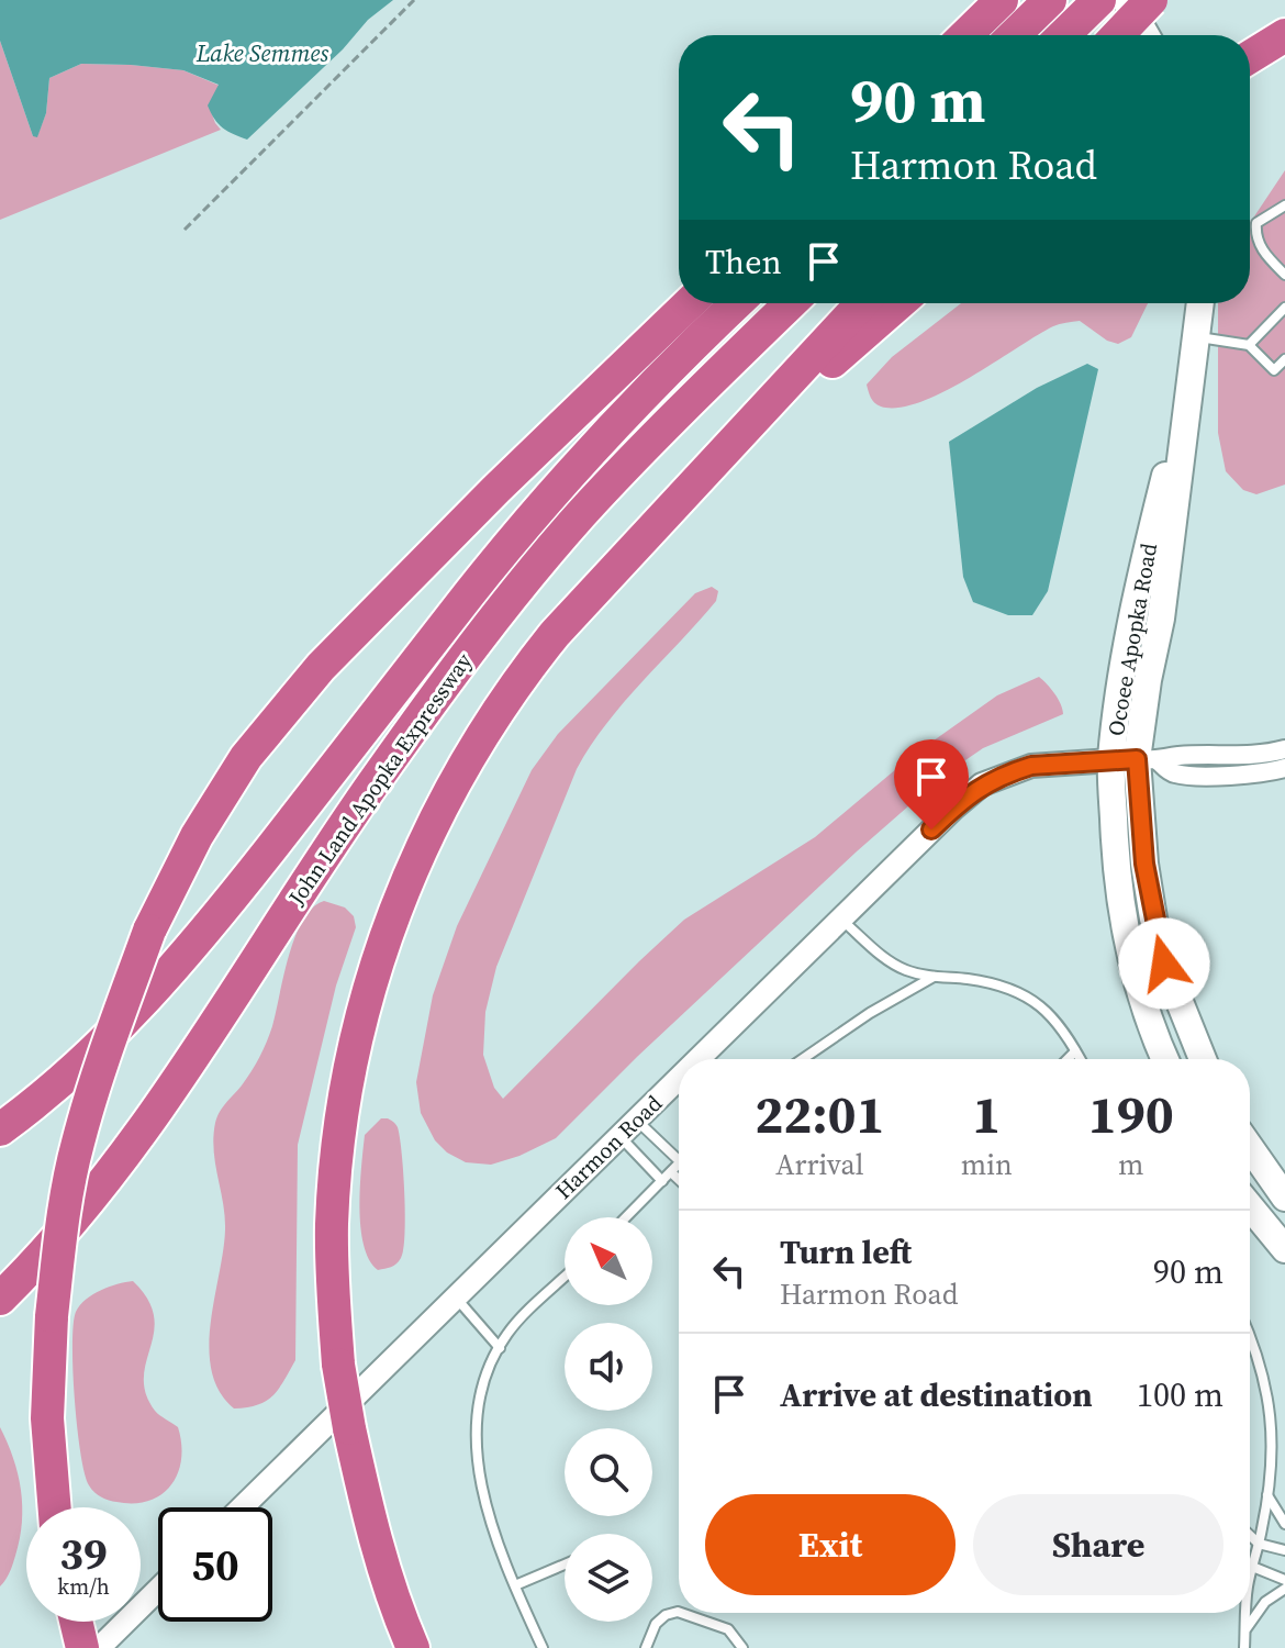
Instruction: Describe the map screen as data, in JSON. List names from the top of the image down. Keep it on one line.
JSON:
{"streets":{"highway":["John Land Apopka Expressway"],"main road":["Ocoee Apopka Road"],"street":["Harmon Road"]},"crossings":[["Ocoee Apopka Road","Harmon Road"]],"water":["Lake Semmes"],"north":"top left","page":{"turn":["90 m","Harmon Road"],"then":"Then","eta":["22:01","Arrival","1","min","190","m"],"list":[{"name":"Turn left","note":"Harmon Road","value":"90 m"},{"name":"Arrive at destination","value":"100 m"}],"buttons":["Exit","Share"],"speed":"39 km/h","limit":"50"}}
